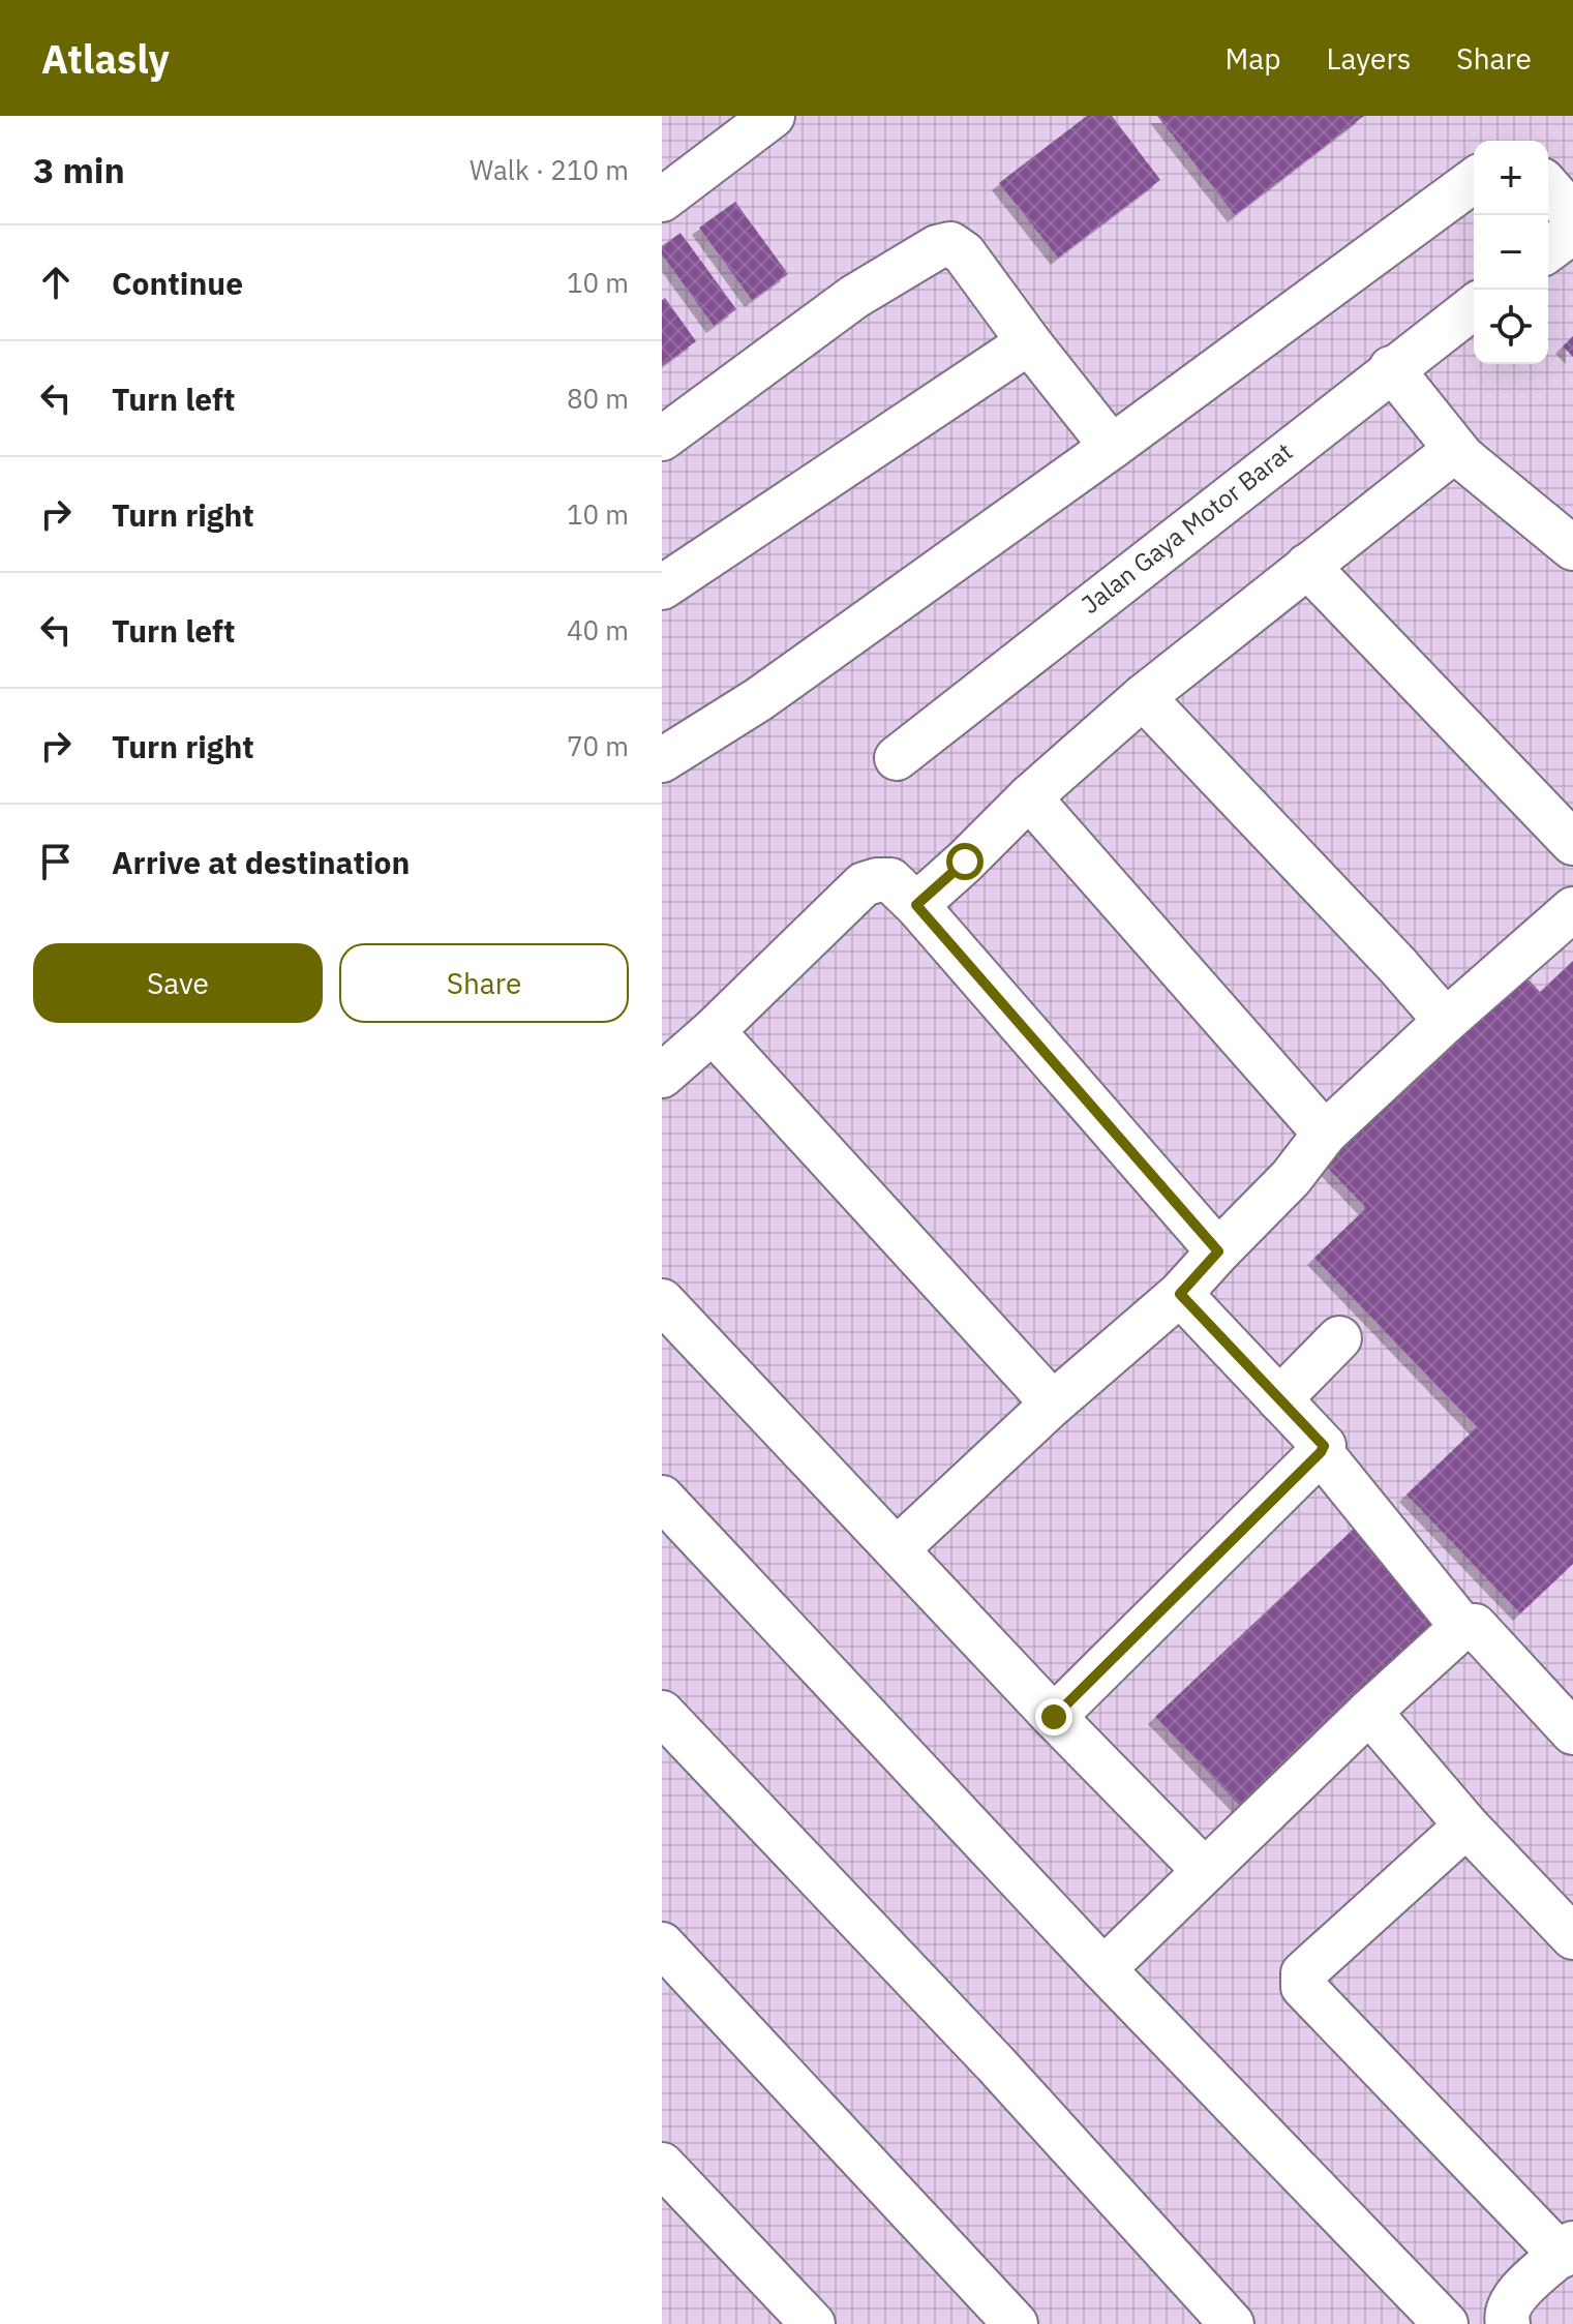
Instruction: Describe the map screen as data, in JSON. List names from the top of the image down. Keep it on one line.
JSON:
{"streets":{"street":["Jalan Gaya Motor Barat"]},"page":{"header":"Atlasly","nav":["Map","Layers","Share"],"heading":["3 min","Walk · 210 m"],"map_buttons":["+","−"],"list":[["Continue","10 m"],["Turn left","80 m"],["Turn right","10 m"],["Turn left","40 m"],["Turn right","70 m"],"Arrive at destination"],"buttons":["Save","Share"]}}
